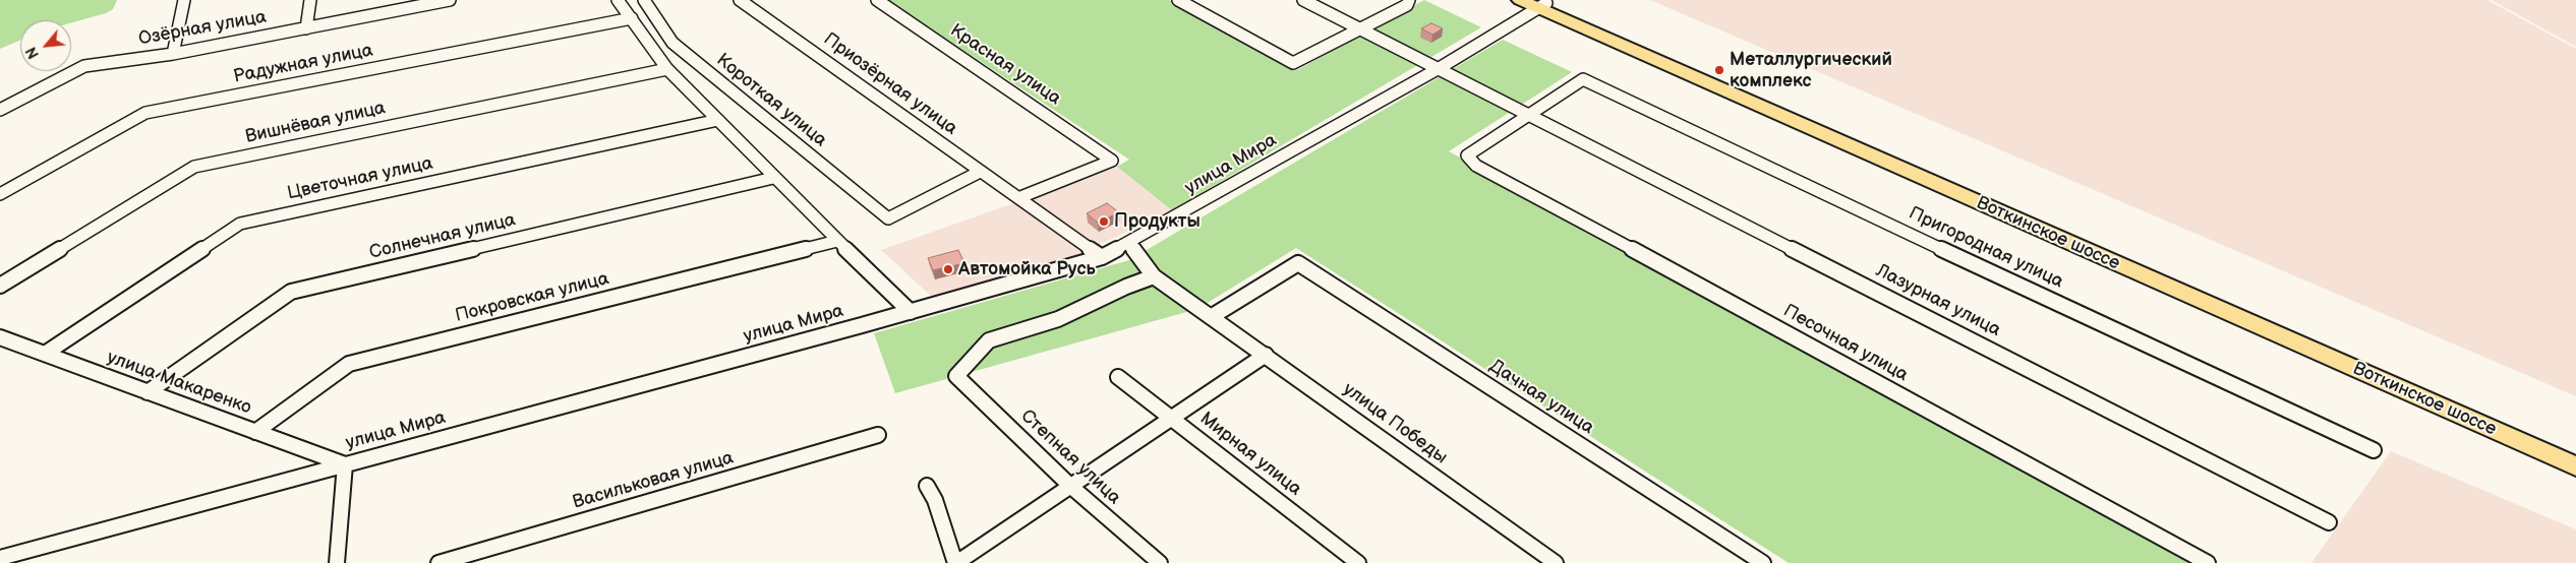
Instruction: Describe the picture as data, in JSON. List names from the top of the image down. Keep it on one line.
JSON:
{"streets":{"main road":["Воткинское шоссе"],"street":["Озёрная улица","Радужная улица","Красная улица","Приозёрная улица","Короткая улица","Вишнёвая улица","улица Мира","Цветочная улица","Солнечная улица","Пригородная улица","Покровская улица","Лазурная улица","Песочная улица","улица Макаренко","Дачная улица","улица Победы","Мирная улица","Степная улица","Васильковая улица"]},"crossings":[["Красная улица","Приозёрная улица"],["Приозёрная улица","Короткая улица"],["Приозёрная улица","улица Мира"],["улица Мира","Воткинское шоссе"],["улица Мира","Лазурная улица"],["улица Мира","улица Макаренко"],["улица Мира","улица Победы"],["Цветочная улица","улица Макаренко"],["Солнечная улица","улица Макаренко"],["Пригородная улица","Лазурная улица"],["Пригородная улица","Песочная улица"],["Покровская улица","улица Макаренко"],["Лазурная улица","Песочная улица"],["Дачная улица","улица Победы"],["улица Победы","Степная улица"]],"places":["Металлургический комплекс","Продукты","Автомойка Русь"],"north":"bottom left"}
